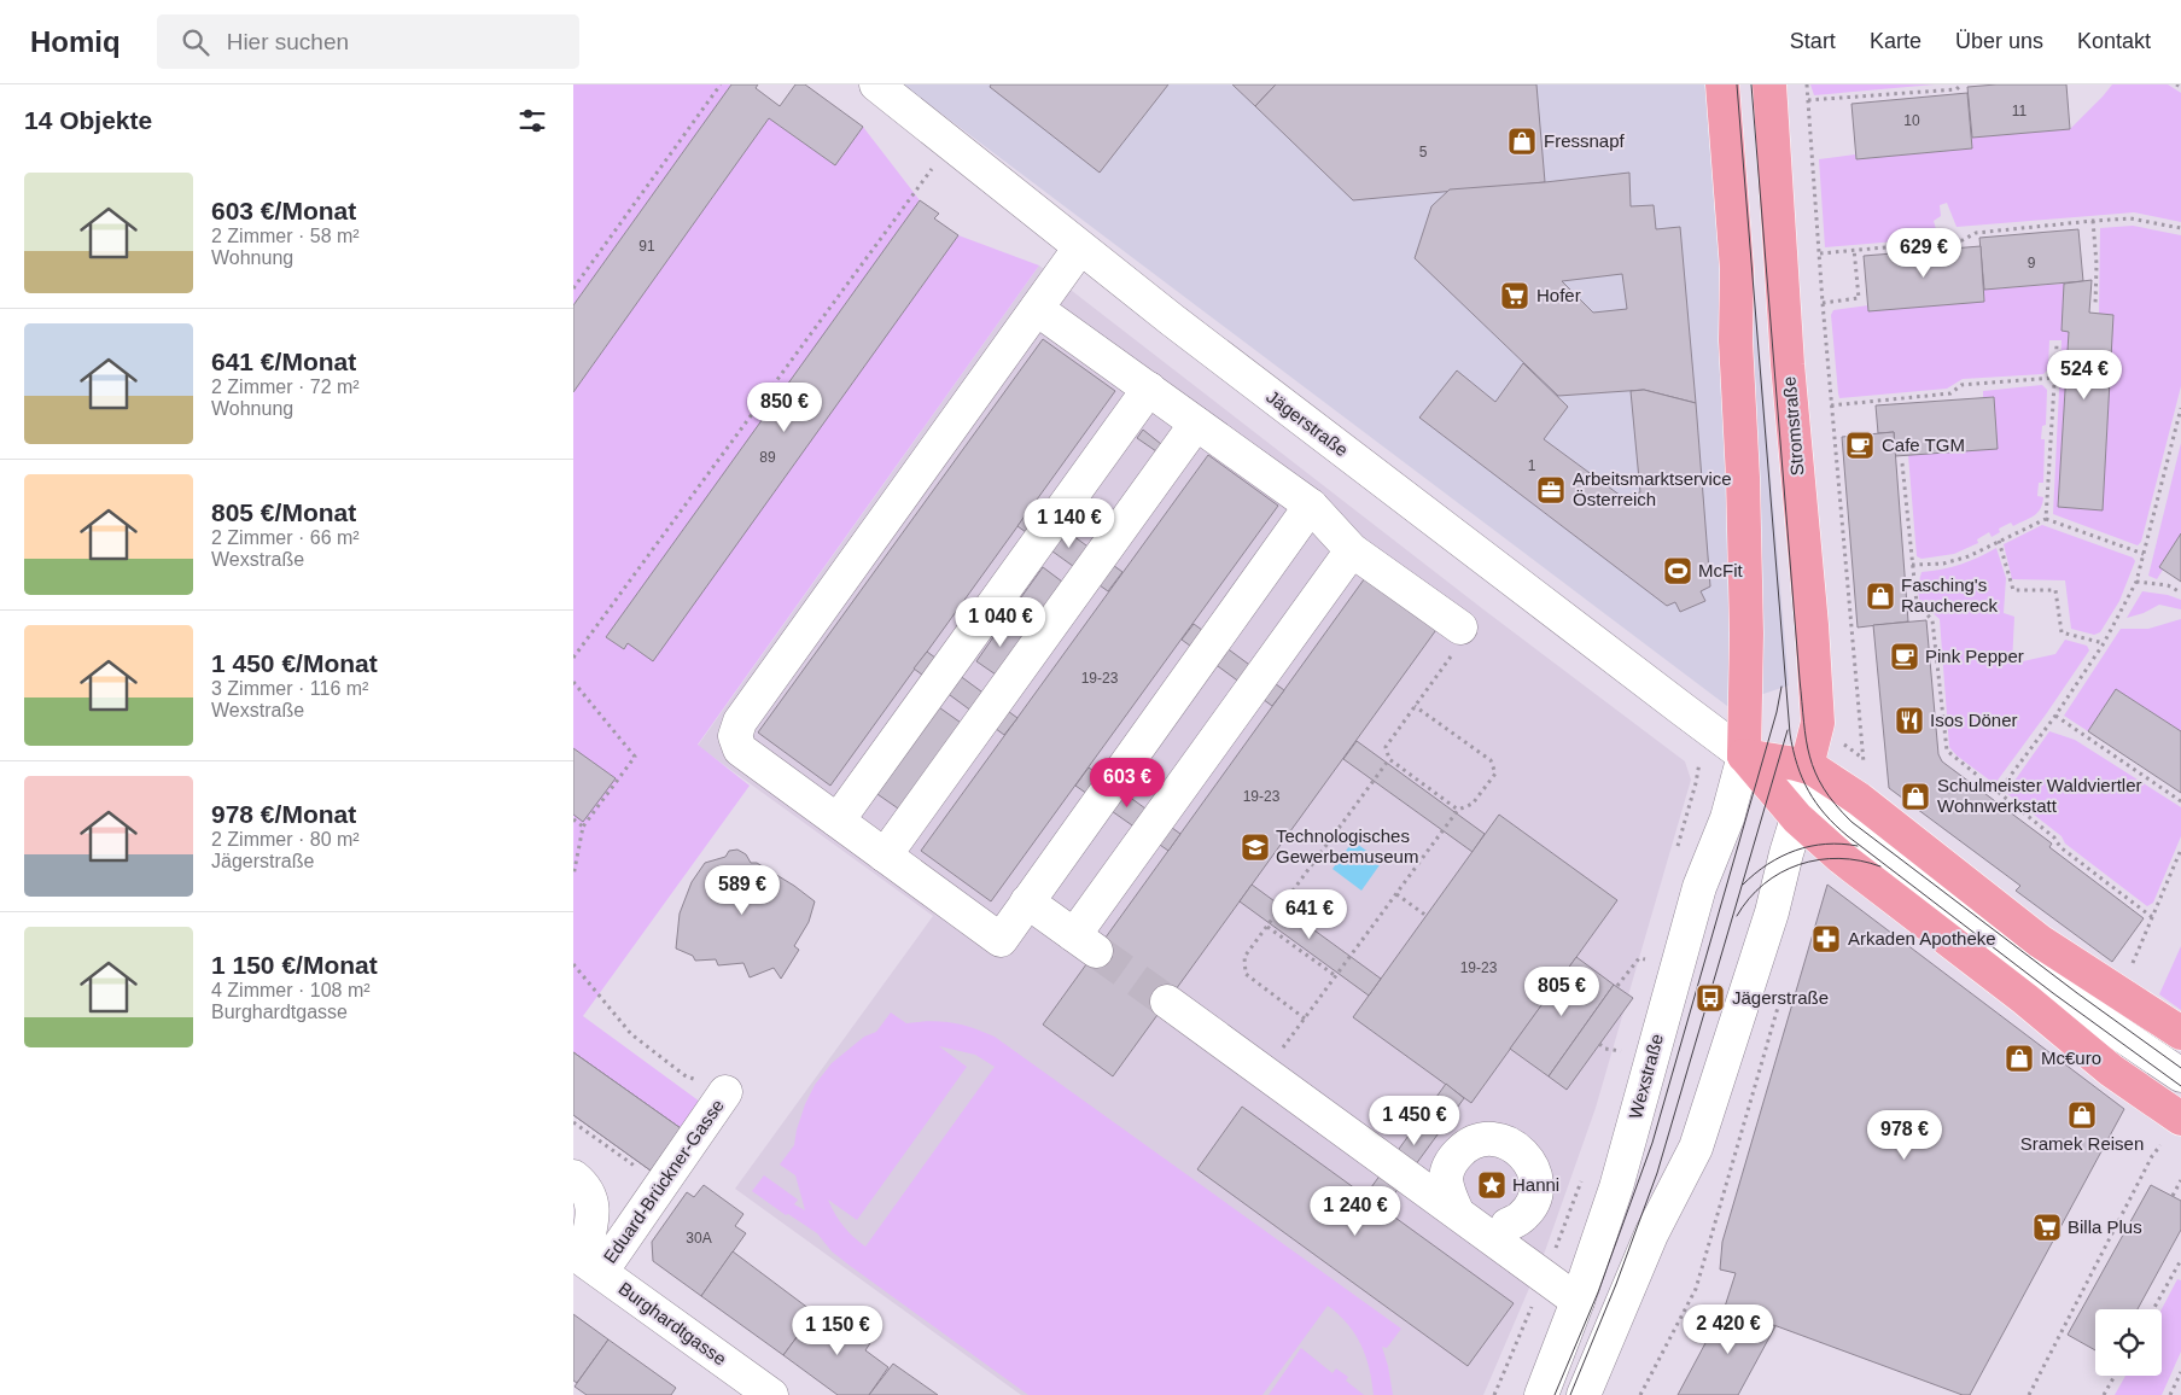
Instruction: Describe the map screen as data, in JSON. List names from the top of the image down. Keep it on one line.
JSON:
{"streets":{"main road":["Jägerstraße","Stromstraße"],"street":["Wexstraße","Eduard-Brückner-Gasse","Burghardtgasse"]},"crossings":[["Jägerstraße","Stromstraße"],["Jägerstraße","Wexstraße"],["Eduard-Brückner-Gasse","Burghardtgasse"]],"places":{"shop":["Fressnapf","Fasching's Rauchereck","Schulmeister Waldviertler Wohnwerkstatt","Mc€uro","Sramek Reisen"],"supermarket":["Hofer","Billa Plus"],"cafe":["Cafe TGM","Pink Pepper"],"office":["Arbeitsmarktservice Österreich"],"sports":["McFit"],"restaurant":["Isos Döner"],"school or university":["Technologisches Gewerbemuseum"],"pharmacy":["Arkaden Apotheke"],"bus stop":["Jägerstraße"],"place":["Hanni"]},"house_numbers":["11","10","5","91","9","89","1","19-23","19-23","19-23","30A"],"page":{"header":"Homiq","search":"Hier suchen","nav":["Start","Karte","Über uns","Kontakt"],"heading":"14 Objekte","list":[{"name":"603 €/Monat","note":"2 Zimmer · 58 m² · Wohnung"},{"name":"641 €/Monat","note":"2 Zimmer · 72 m² · Wohnung"},{"name":"805 €/Monat","note":"2 Zimmer · 66 m² · Wexstraße"},{"name":"1 450 €/Monat","note":"3 Zimmer · 116 m² · Wexstraße"},{"name":"978 €/Monat","note":"2 Zimmer · 80 m² · Jägerstraße"},{"name":"1 150 €/Monat","note":"4 Zimmer · 108 m² · Burghardtgasse"}],"price":["629 €","524 €","850 €","1 140 €","1 040 €","603 €","589 €","641 €","805 €","1 450 €","978 €","1 240 €","2 420 €","1 150 €"]}}
